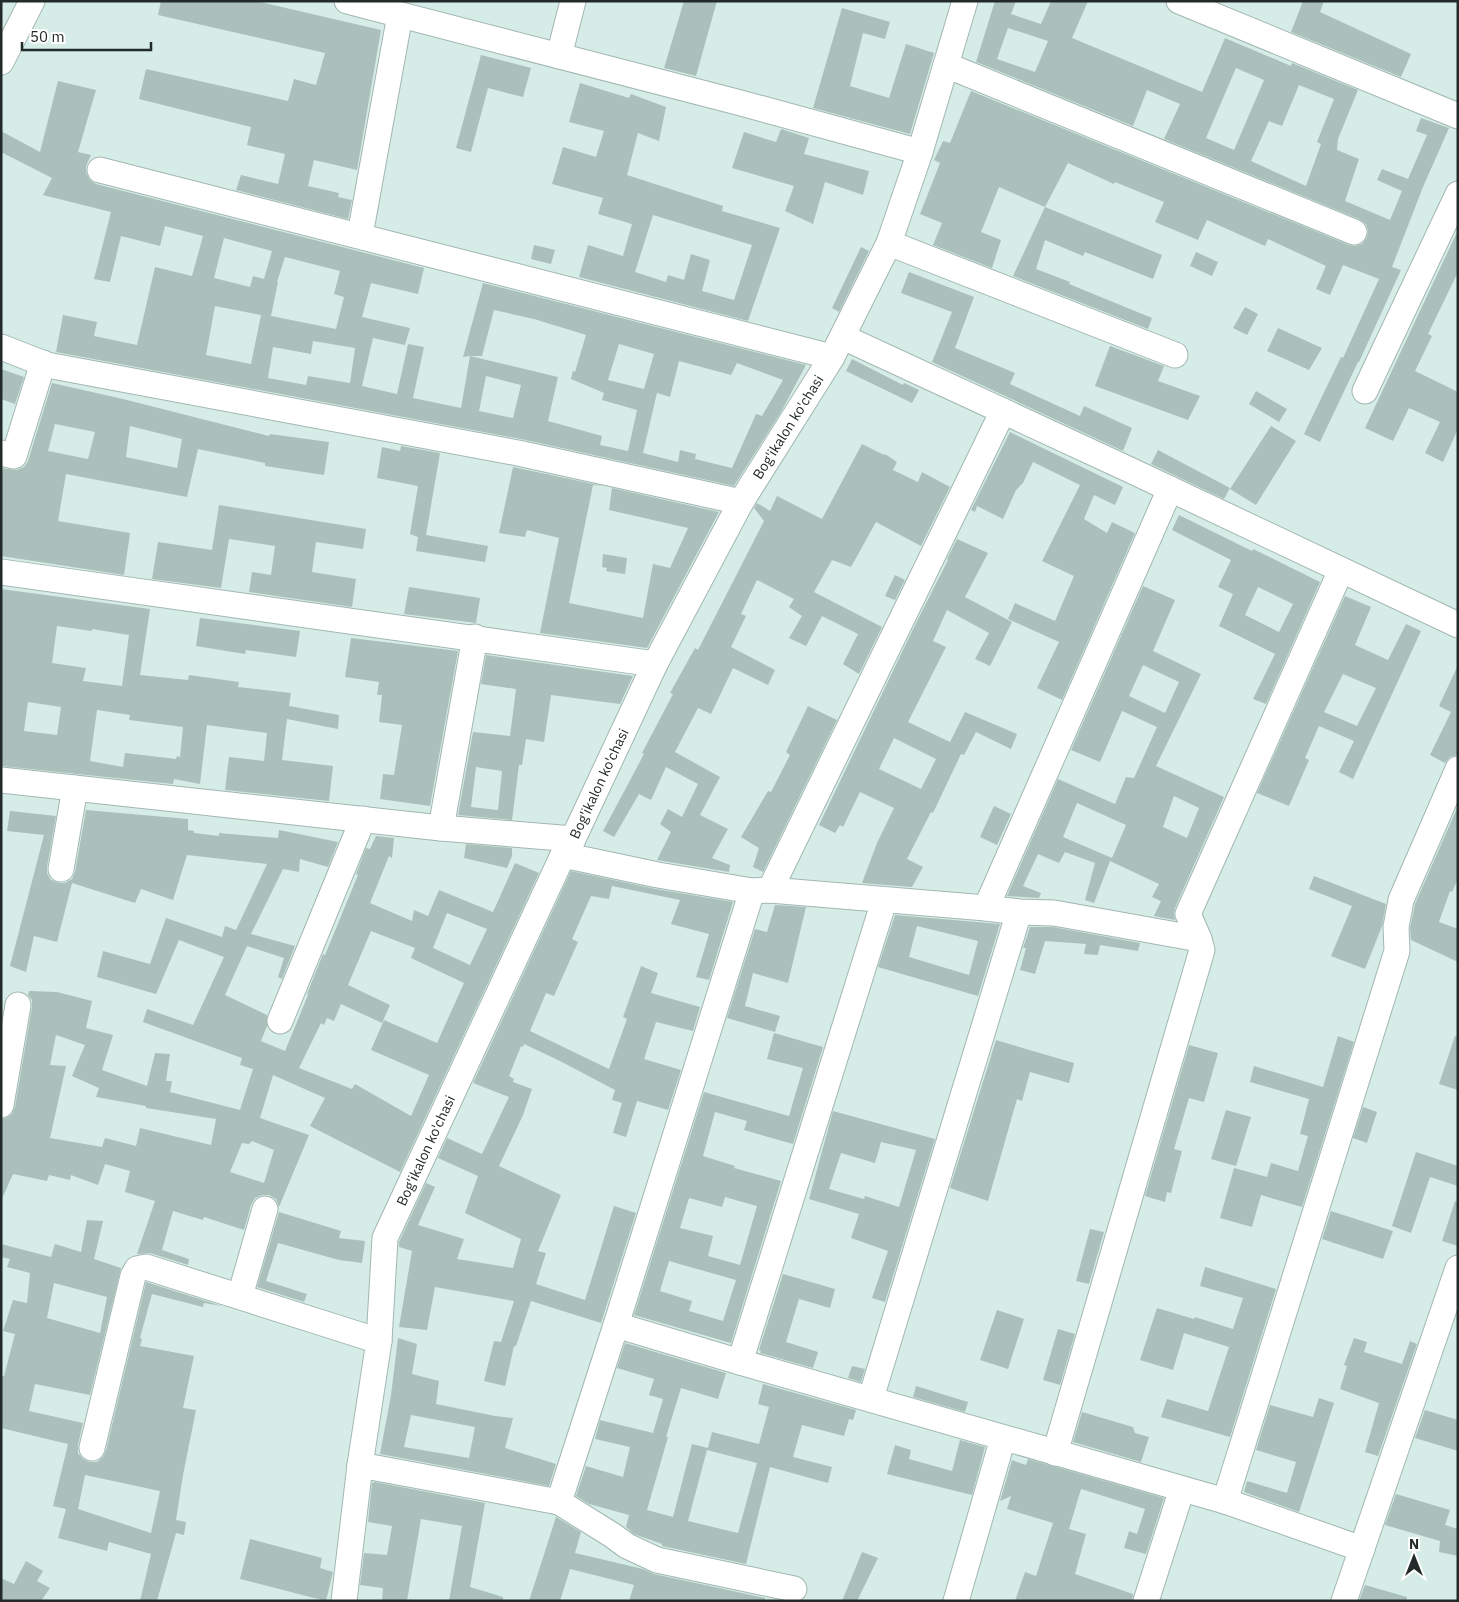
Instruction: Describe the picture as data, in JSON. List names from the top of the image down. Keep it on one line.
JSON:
{"streets":{"street":["Bog'ikalon ko'chasi"]},"scale_bar":"50 m","north":"top"}
